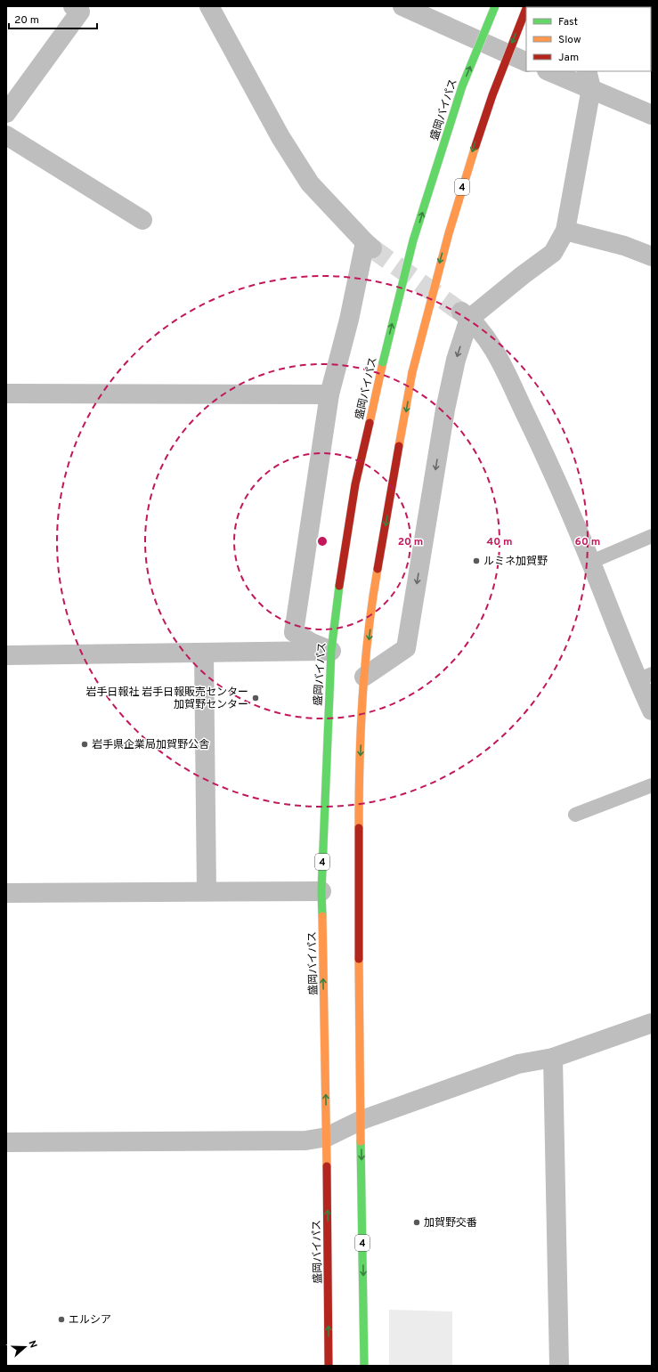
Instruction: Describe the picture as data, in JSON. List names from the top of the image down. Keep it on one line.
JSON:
{"streets":{"highway":["盛岡バイパス","4"]},"places":["ルミネ加賀野","岩手日報社 岩手日報販売センター 加賀野センター","岩手県企業局加賀野公舎","加賀野交番","エルシア"],"legend":["Fast","Slow","Jam"],"scale_bar":"20 m","north":"right","rings":["20 m","40 m","60 m"]}
